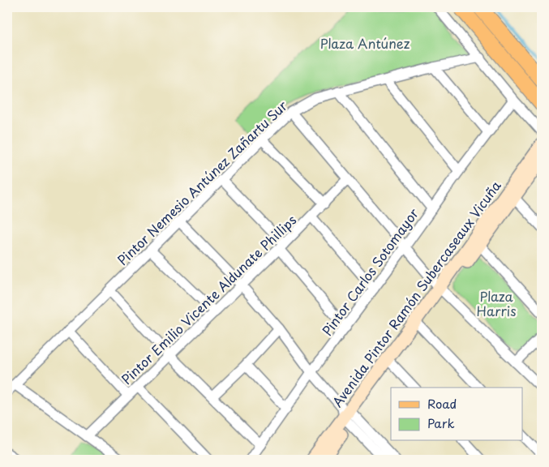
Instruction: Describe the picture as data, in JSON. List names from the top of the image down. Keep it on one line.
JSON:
{"streets":{"street":["Pintor Nemesio Antúnez Zañartu Sur","Pintor Carlos Sotomayor","Avenida Pintor Ramón Subercaseaux Vicuña","Pintor Emilio Vicente Aldunate Phillips"]},"parks":["Plaza Antúnez","Plaza Harris"],"legend":["Road","Park"]}
